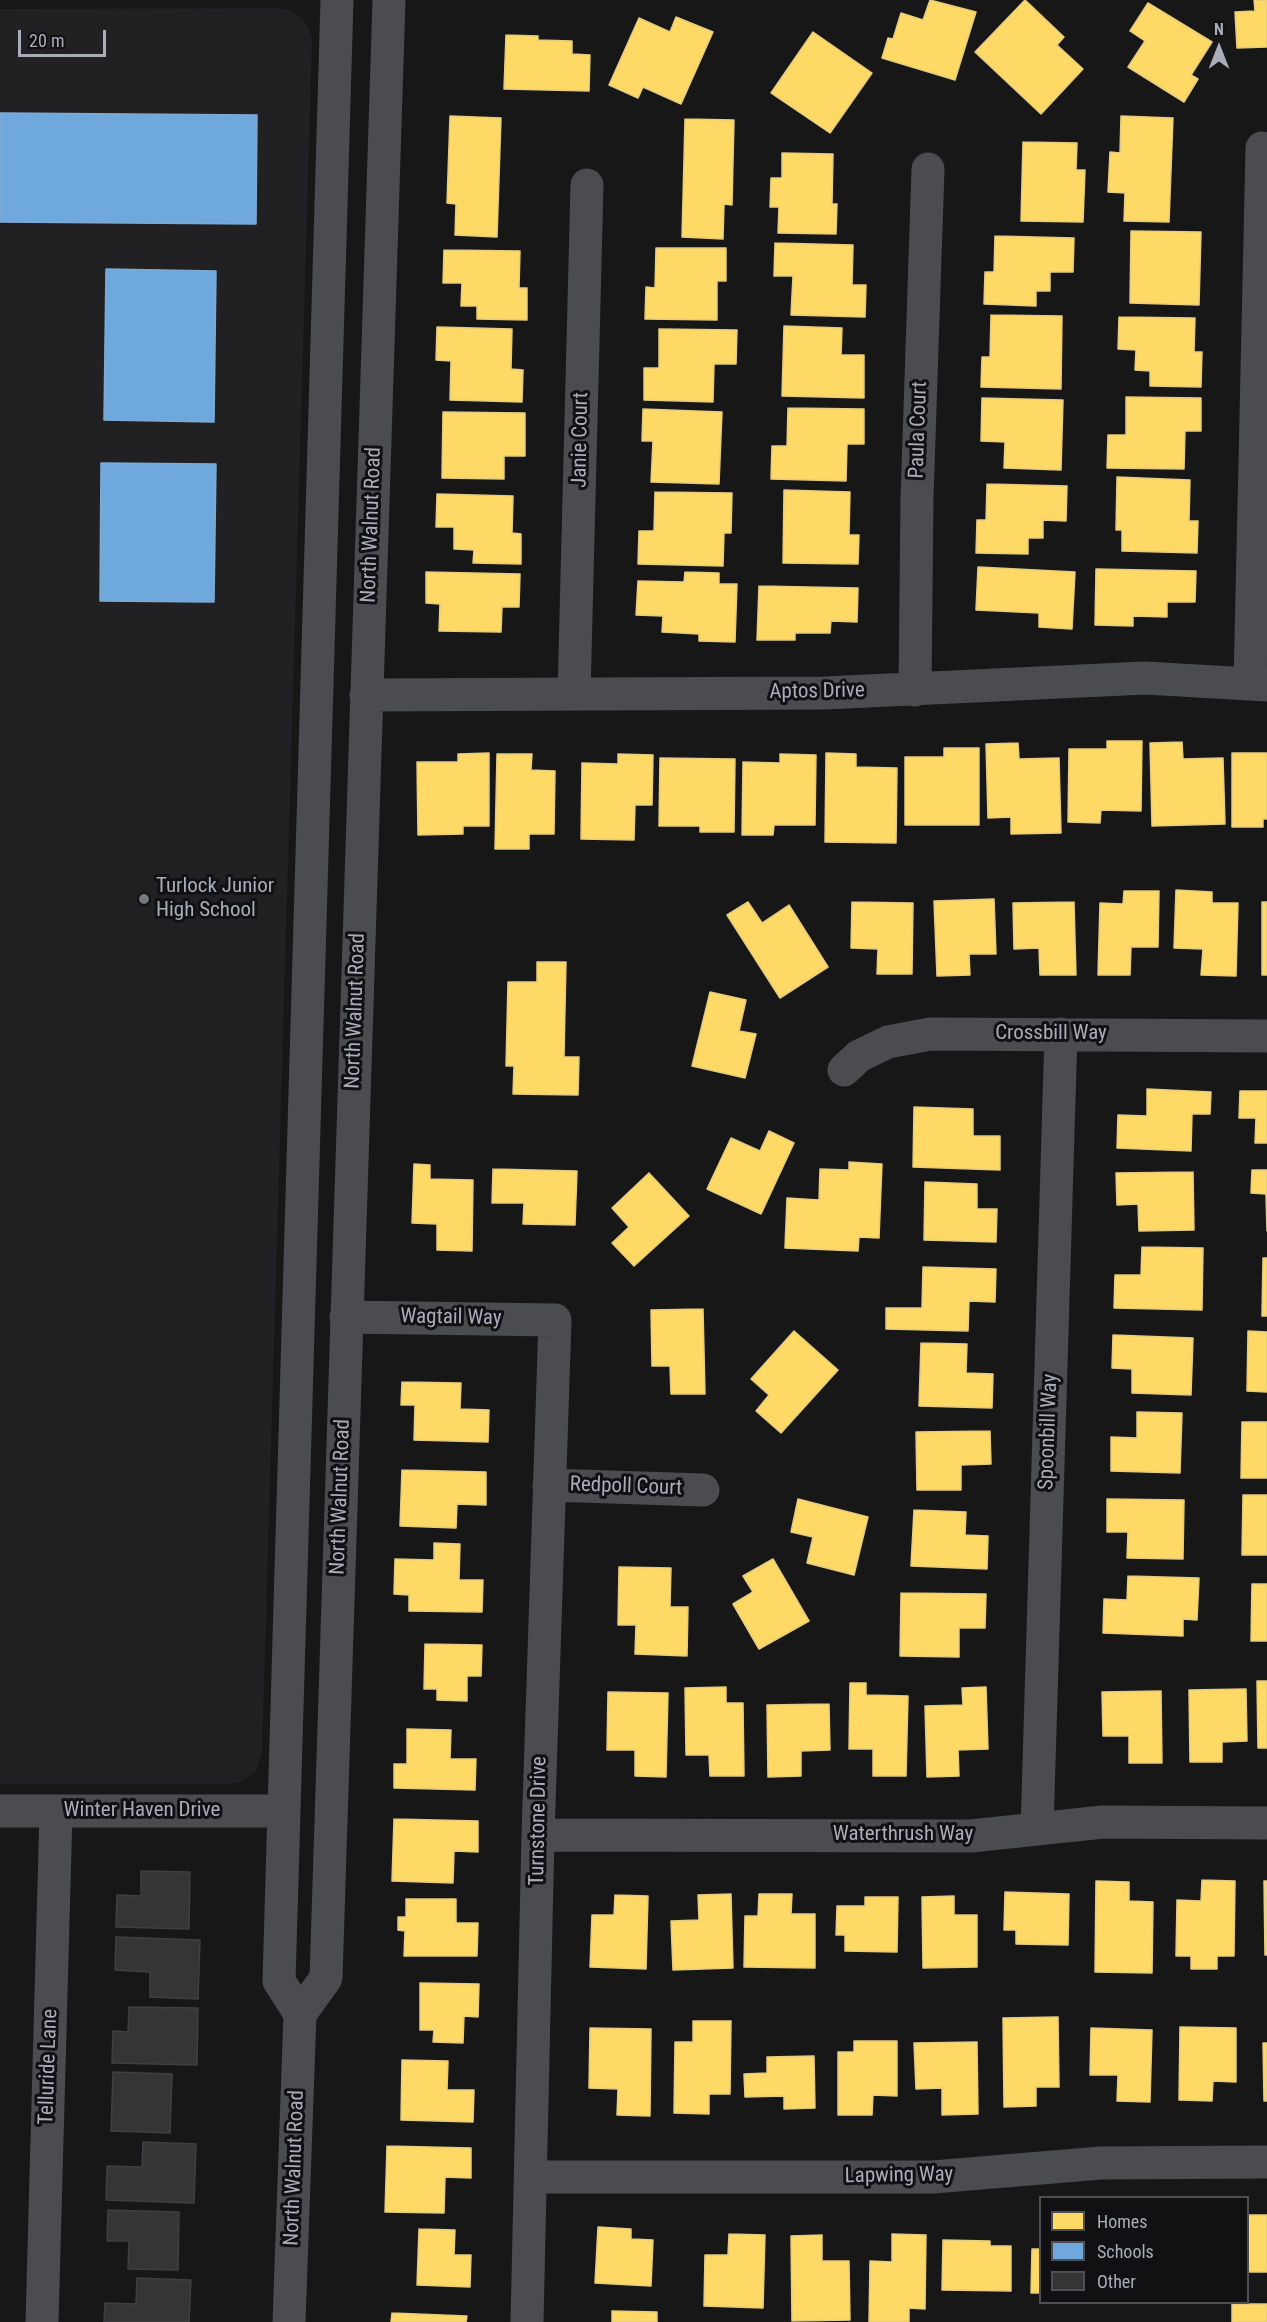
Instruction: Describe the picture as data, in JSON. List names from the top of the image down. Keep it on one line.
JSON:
{"streets":{"street":["Paula Court","Janie Court","North Walnut Road","Aptos Drive","Crossbill Way","Wagtail Way","Spoonbill Way","Redpoll Court","Winter Haven Drive","Turnstone Drive","Waterthrush Way","Telluride Lane","Lapwing Way"]},"crossings":[["Paula Court","Aptos Drive"],["Janie Court","Aptos Drive"],["North Walnut Road","Aptos Drive"],["North Walnut Road","Wagtail Way"],["Crossbill Way","Spoonbill Way"],["Wagtail Way","Turnstone Drive"],["Spoonbill Way","Waterthrush Way"],["Redpoll Court","Turnstone Drive"],["Winter Haven Drive","Telluride Lane"],["Turnstone Drive","Waterthrush Way"],["Turnstone Drive","Lapwing Way"]],"places":["Turlock Junior High School"],"legend":["Homes","Schools","Other"],"scale_bar":"20 m","north":"top"}
